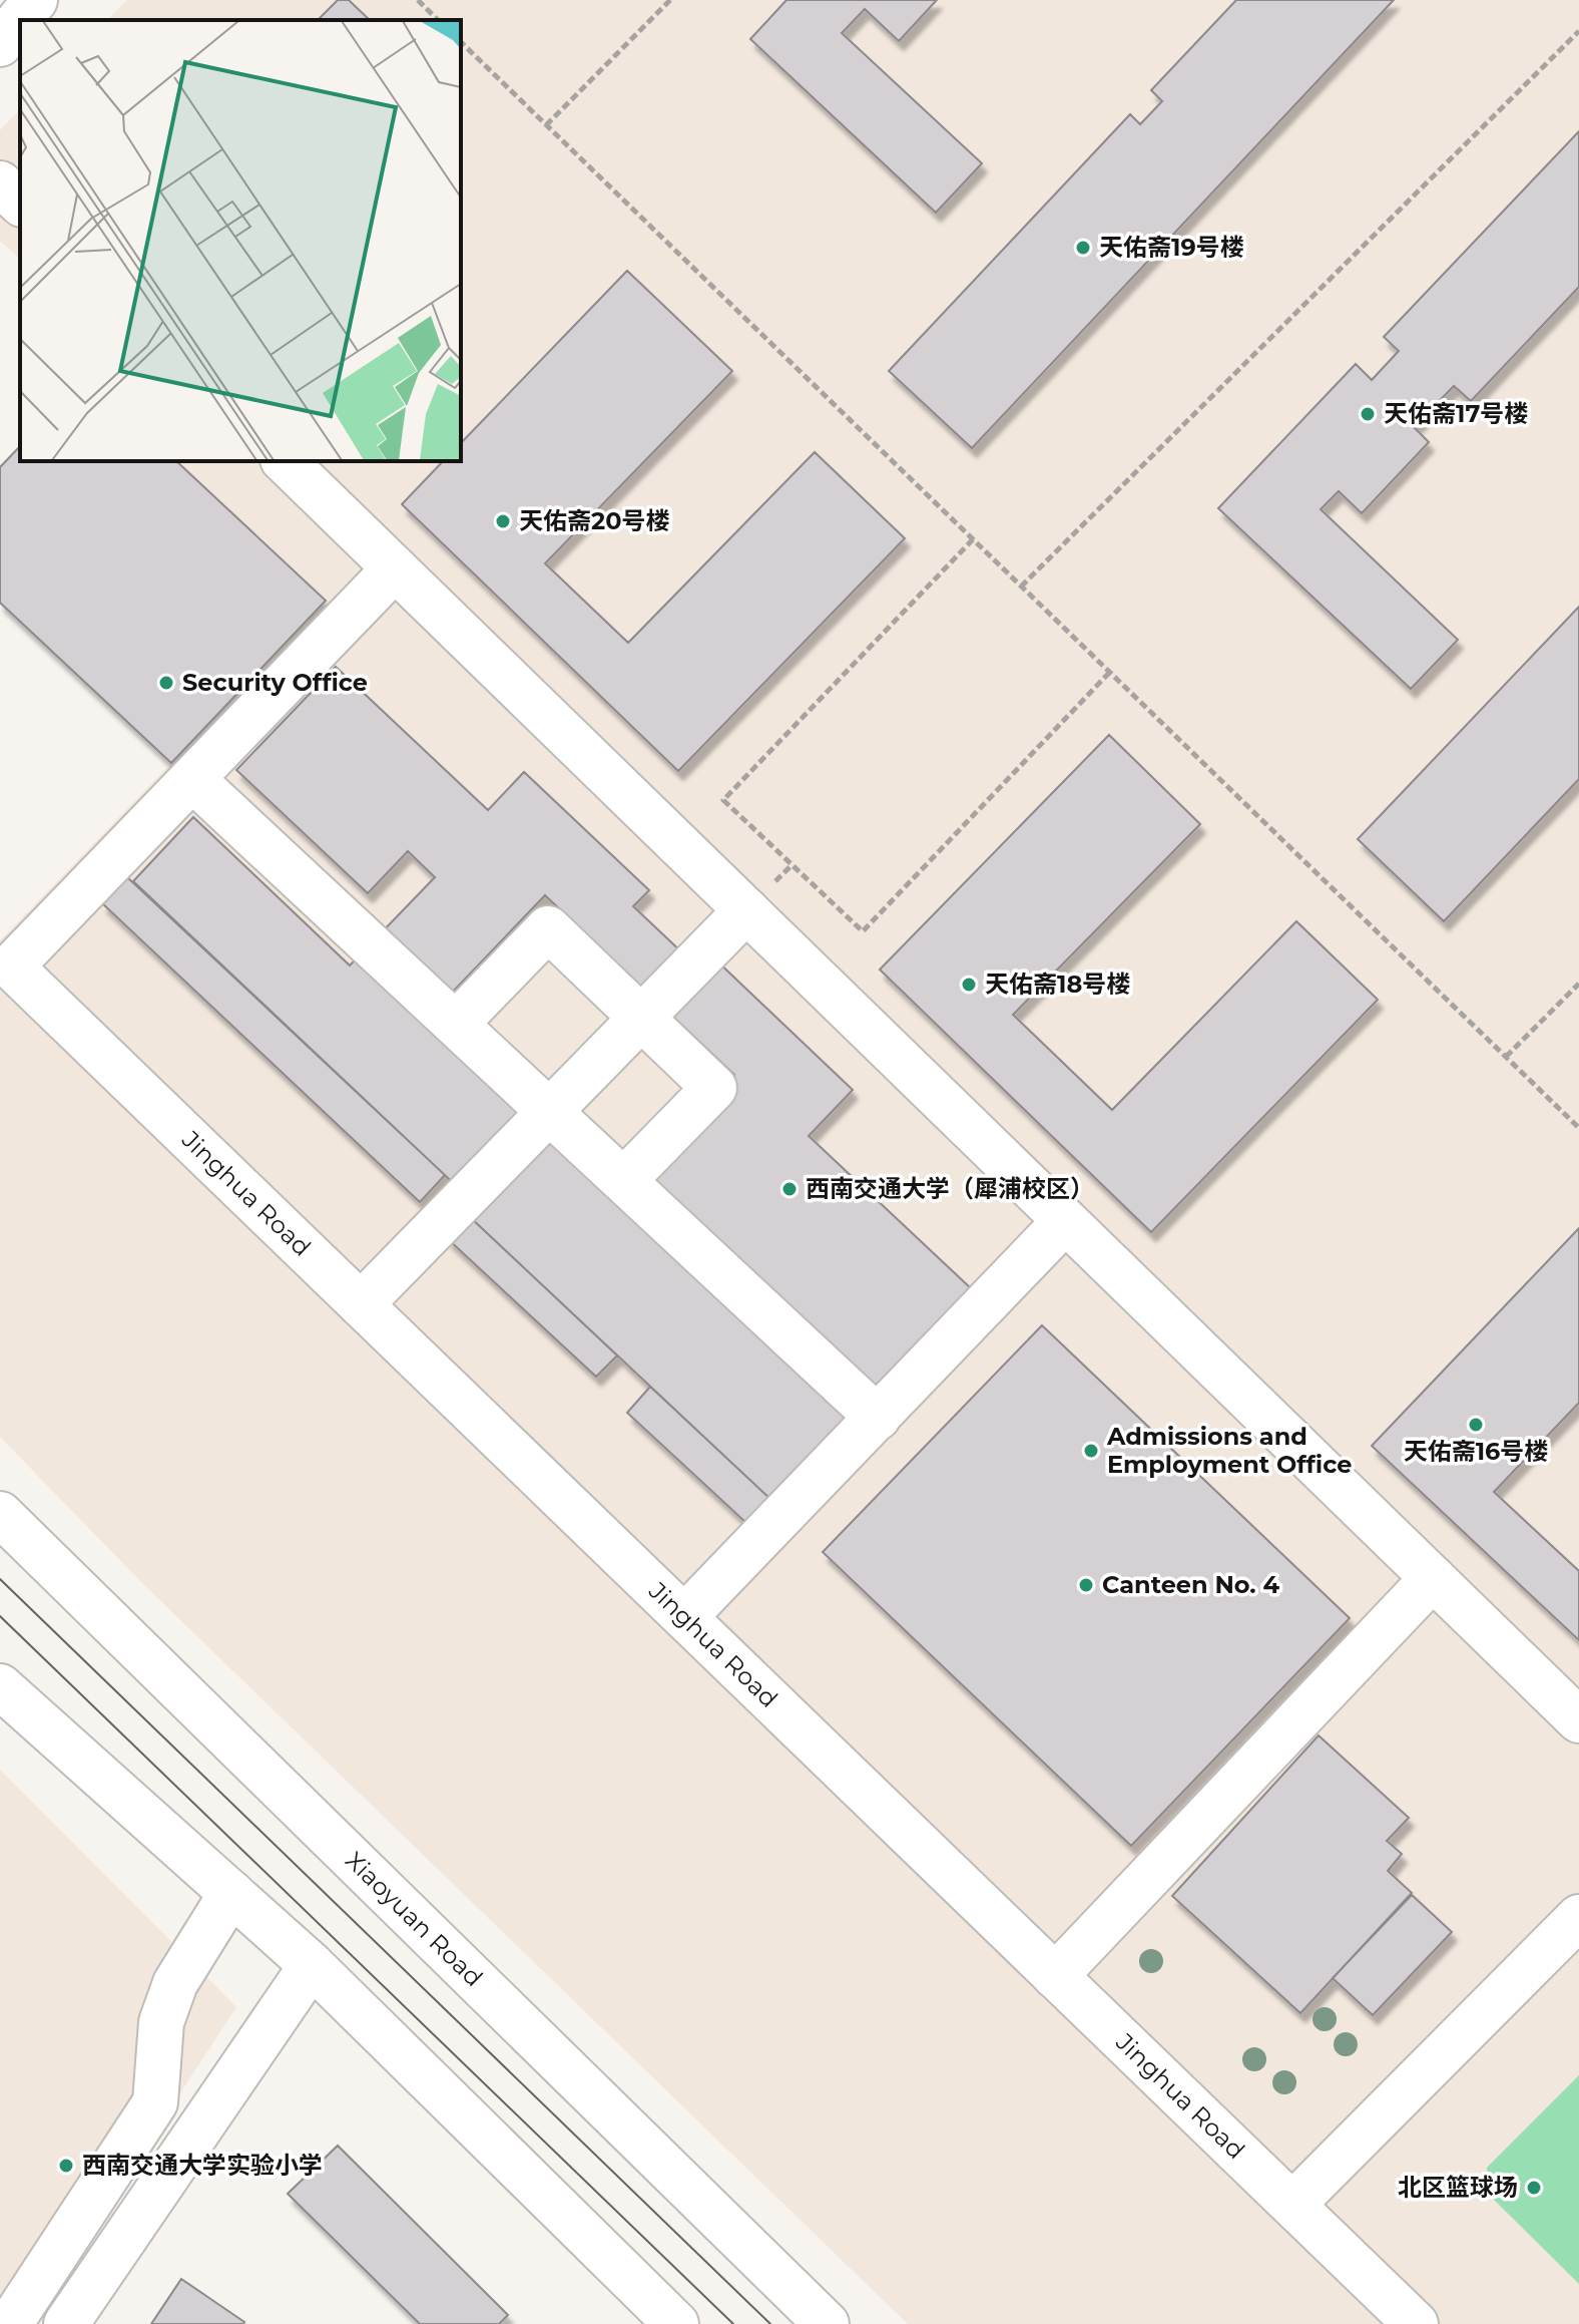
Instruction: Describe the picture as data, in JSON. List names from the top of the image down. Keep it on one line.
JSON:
{"streets":{"street":["Jinghua Road","Xiaoyuan Road"]},"places":["天佑斋19号楼","天佑斋17号楼","天佑斋20号楼","Security Office","天佑斋18号楼","西南交通大学（犀浦校区）","天佑斋16号楼","Admissions and Employment Office","Canteen No. 4","西南交通大学实验小学","北区篮球场"]}
